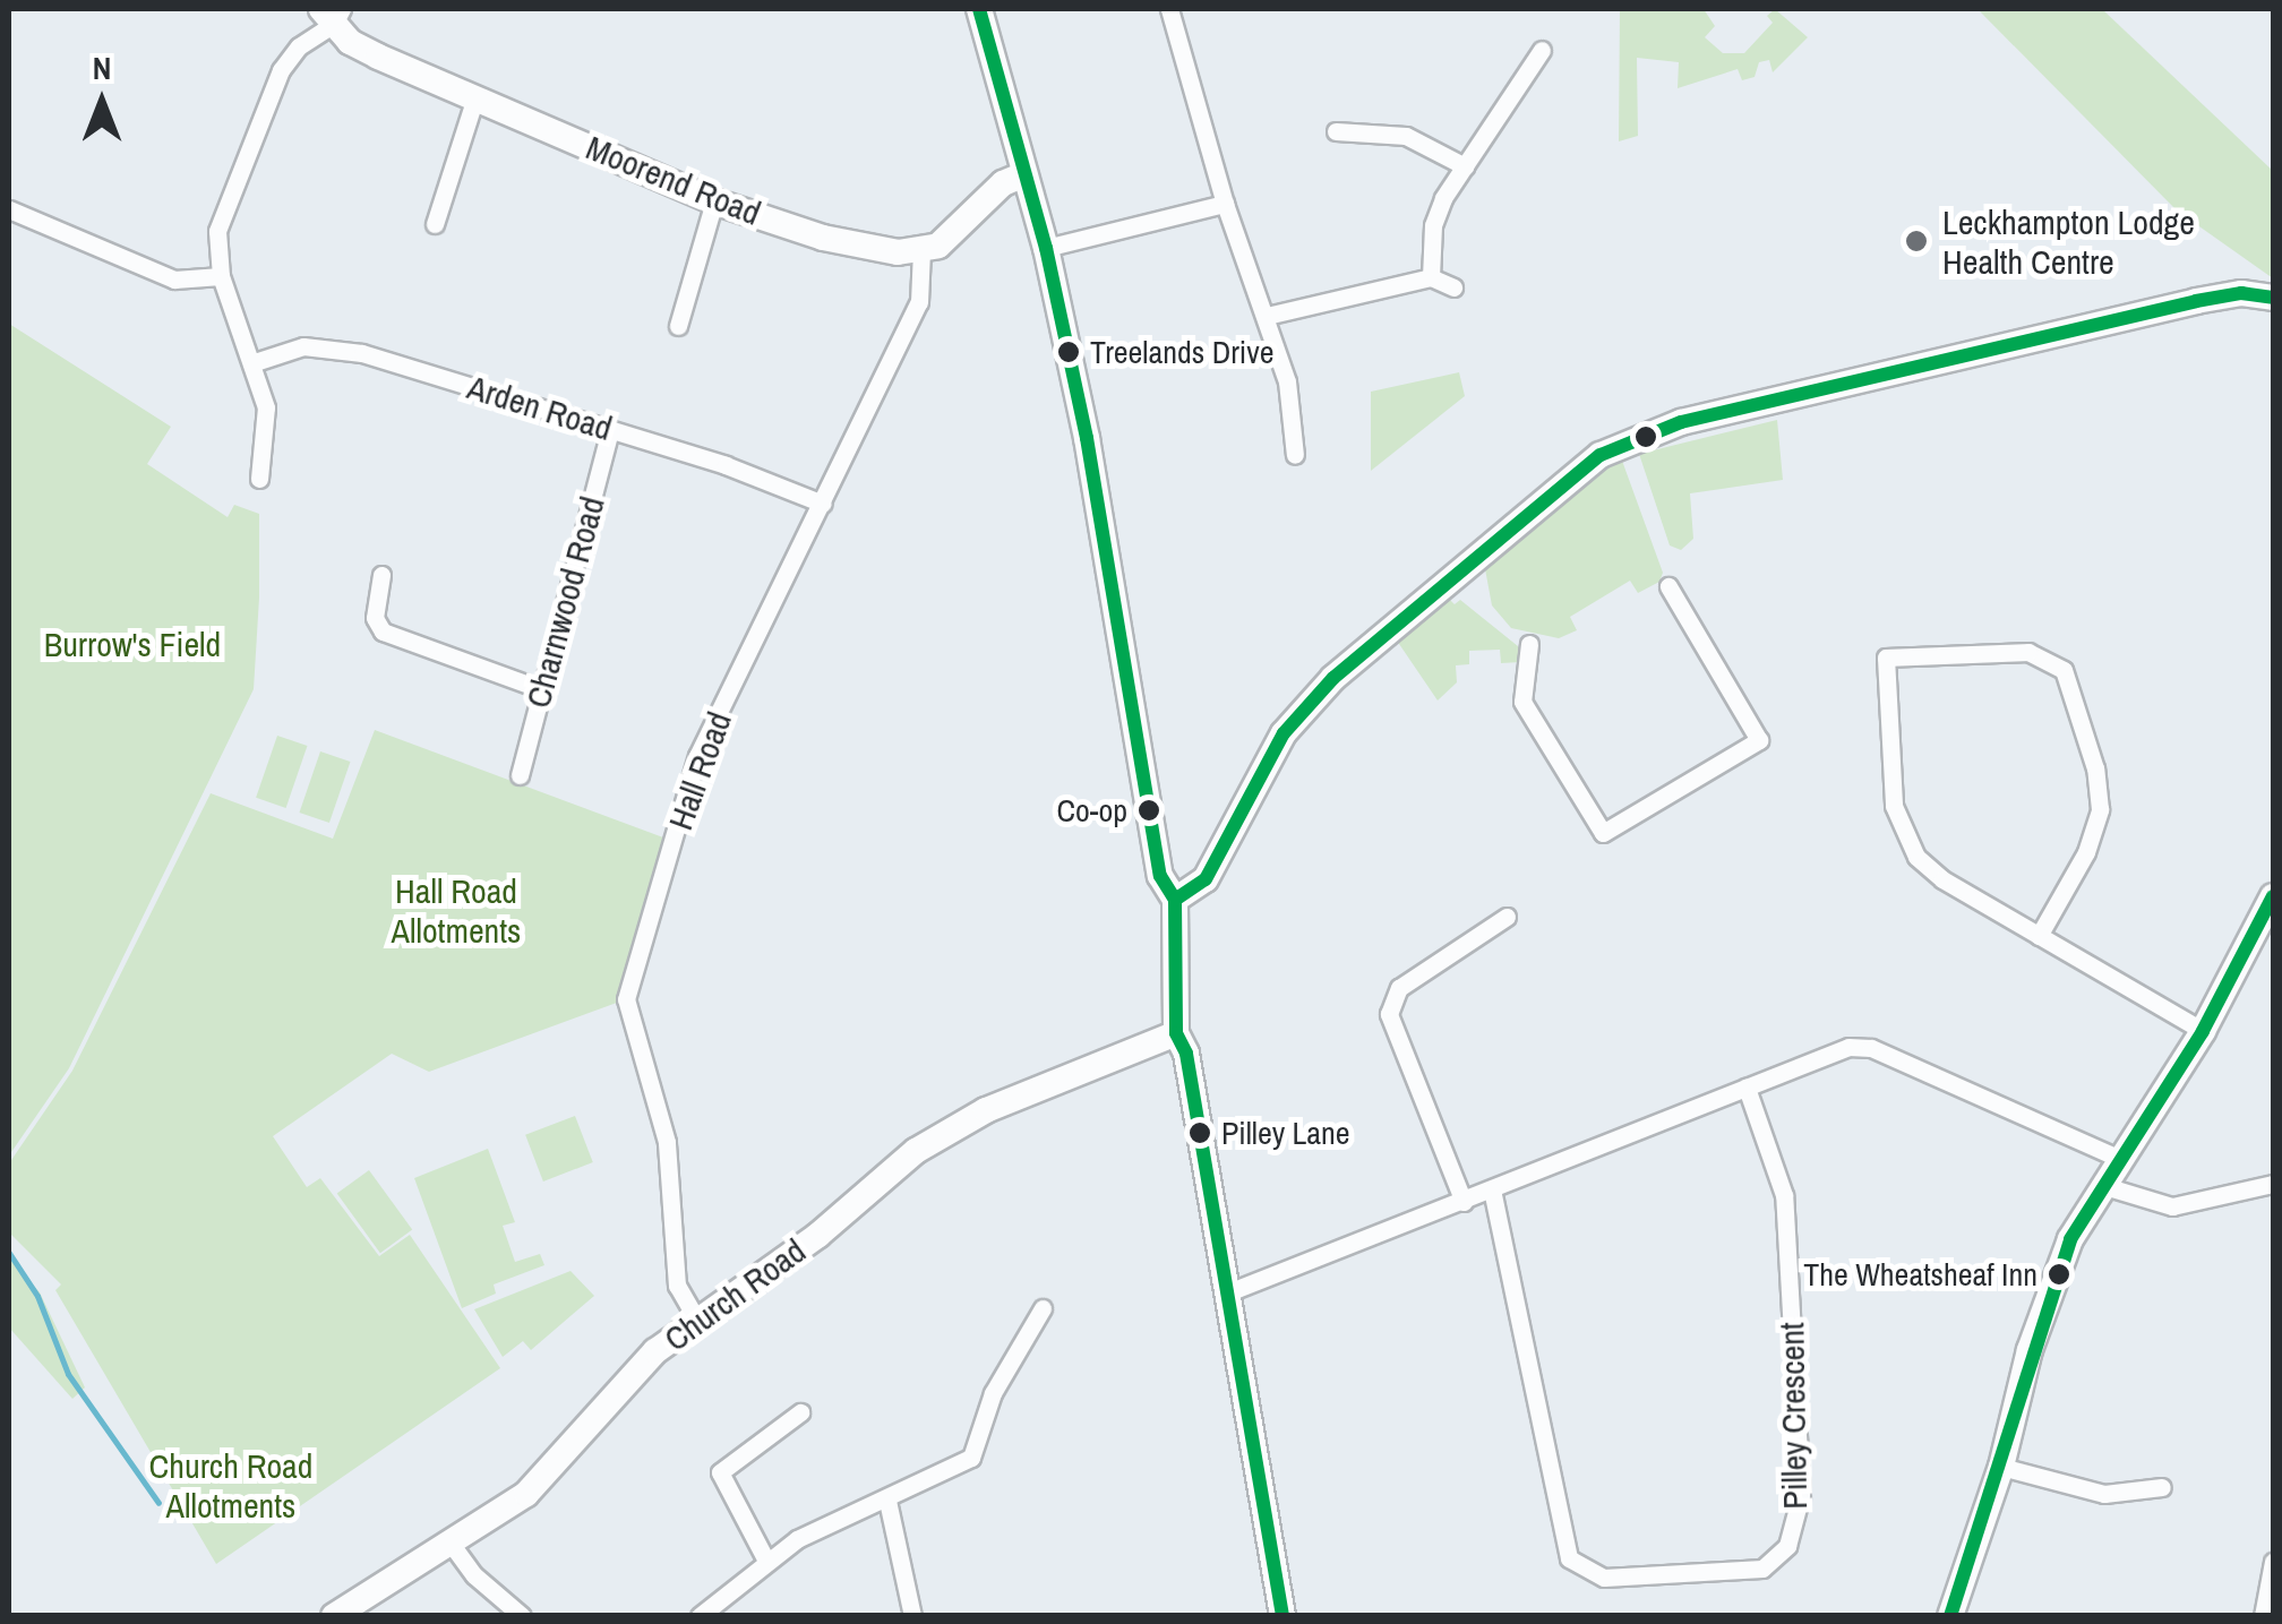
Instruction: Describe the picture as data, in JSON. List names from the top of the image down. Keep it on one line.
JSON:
{"streets":{"street":["Moorend Road","Arden Road","Charnwood Road","Hall Road","Church Road","Pilley Crescent"]},"crossings":[["Moorend Road","Hall Road"],["Arden Road","Charnwood Road"],["Arden Road","Hall Road"],["Hall Road","Church Road"]],"parks":["Burrow's Field","Hall Road Allotments","Church Road Allotments"],"places":["Leckhampton Lodge Health Centre","Treelands Drive","Co-op","Pilley Lane","The Wheatsheaf Inn"],"north":"top"}
